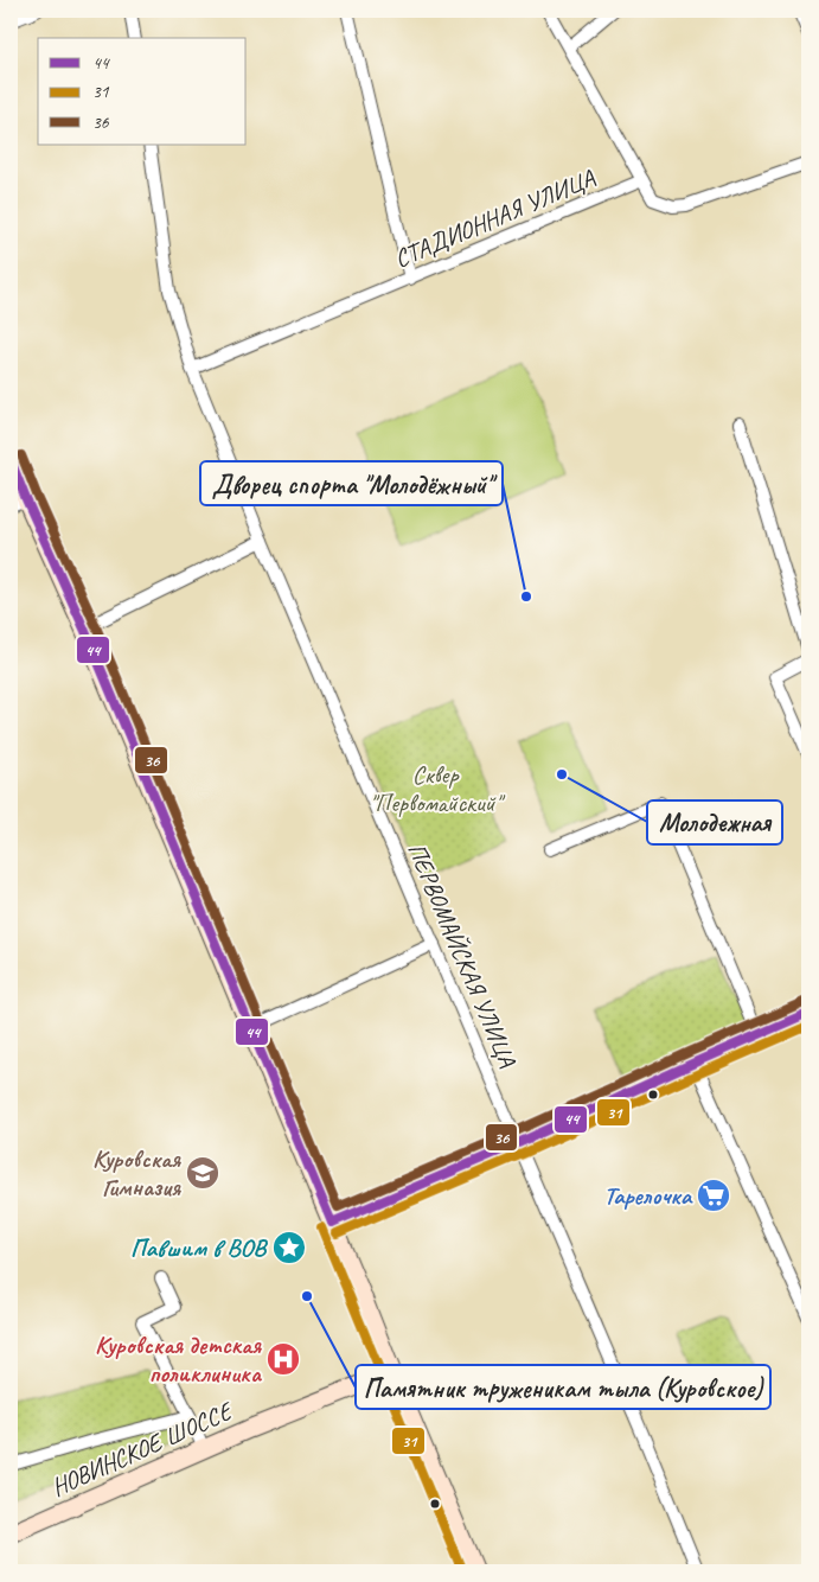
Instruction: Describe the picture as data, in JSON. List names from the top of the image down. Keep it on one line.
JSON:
{"streets":{"street":["СТАДИОННАЯ УЛИЦА","ПЕРВОМАЙСКАЯ УЛИЦА","НОВИНСКОЕ ШОССЕ"]},"crossings":[["СТАДИОННАЯ УЛИЦА","ПЕРВОМАЙСКАЯ УЛИЦА"]],"parks":["Сквер \"Первомайский\""],"places":{"other":["Дворец спорта \"Молодёжный\"","Молодежная","Памятник труженикам тыла (Куровское)"],"school or university":["Куровская Гимназия"],"supermarket":["Тарелочка"],"place":["Павшим в ВОВ"],"hospital":["Куровская детская поликлиника"]},"lines":["transit line 36","transit line 44","transit line 31"],"legend":["44","31","36"]}
